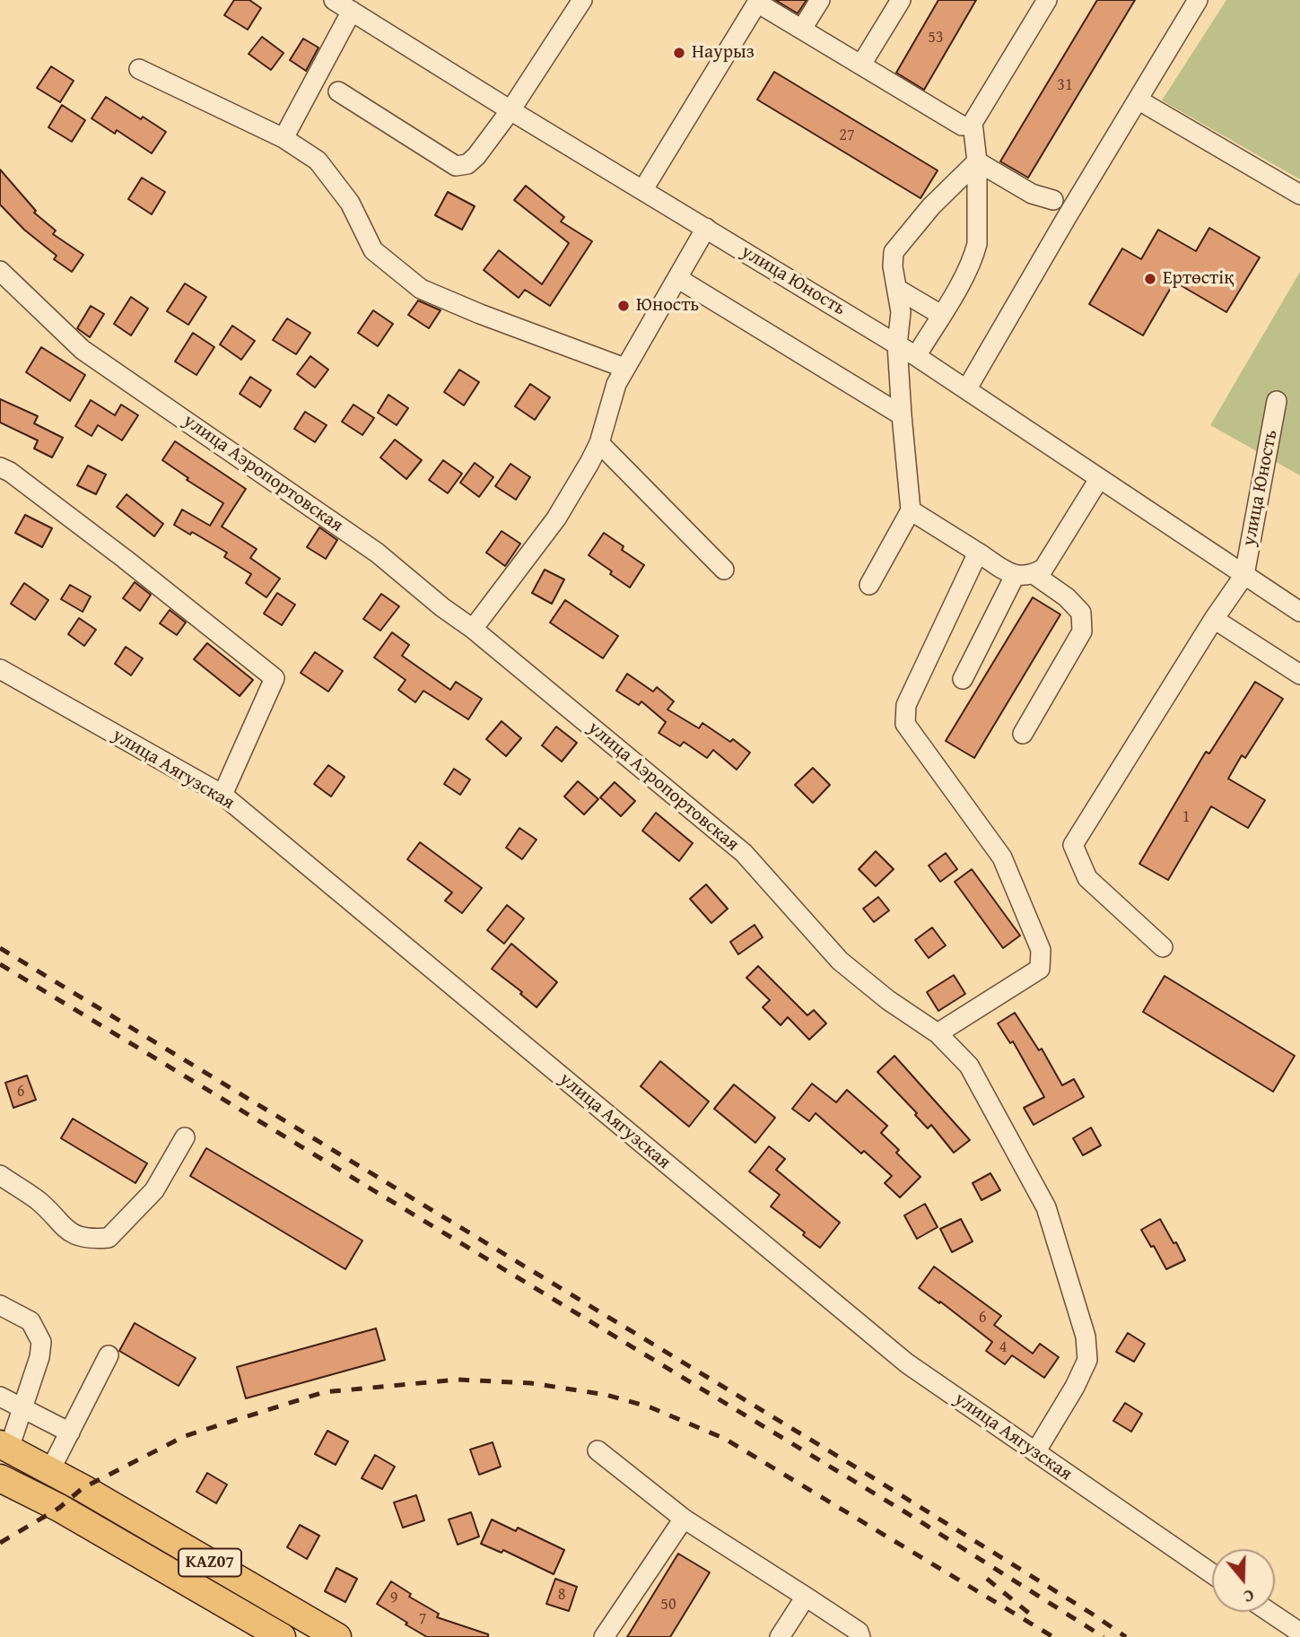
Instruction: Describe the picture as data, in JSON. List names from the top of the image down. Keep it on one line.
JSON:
{"streets":{"highway":["KAZ07"],"street":["улица Юность","улица Аэропортовская","улица Аягузская"]},"crossings":[["улица Аэропортовская","улица Аягузская"]],"places":["Наурыз","Ертөстіқ","Юность"],"house_numbers":["53","31","27","1","6","6","4","8","9","50","7"],"north":"bottom"}
